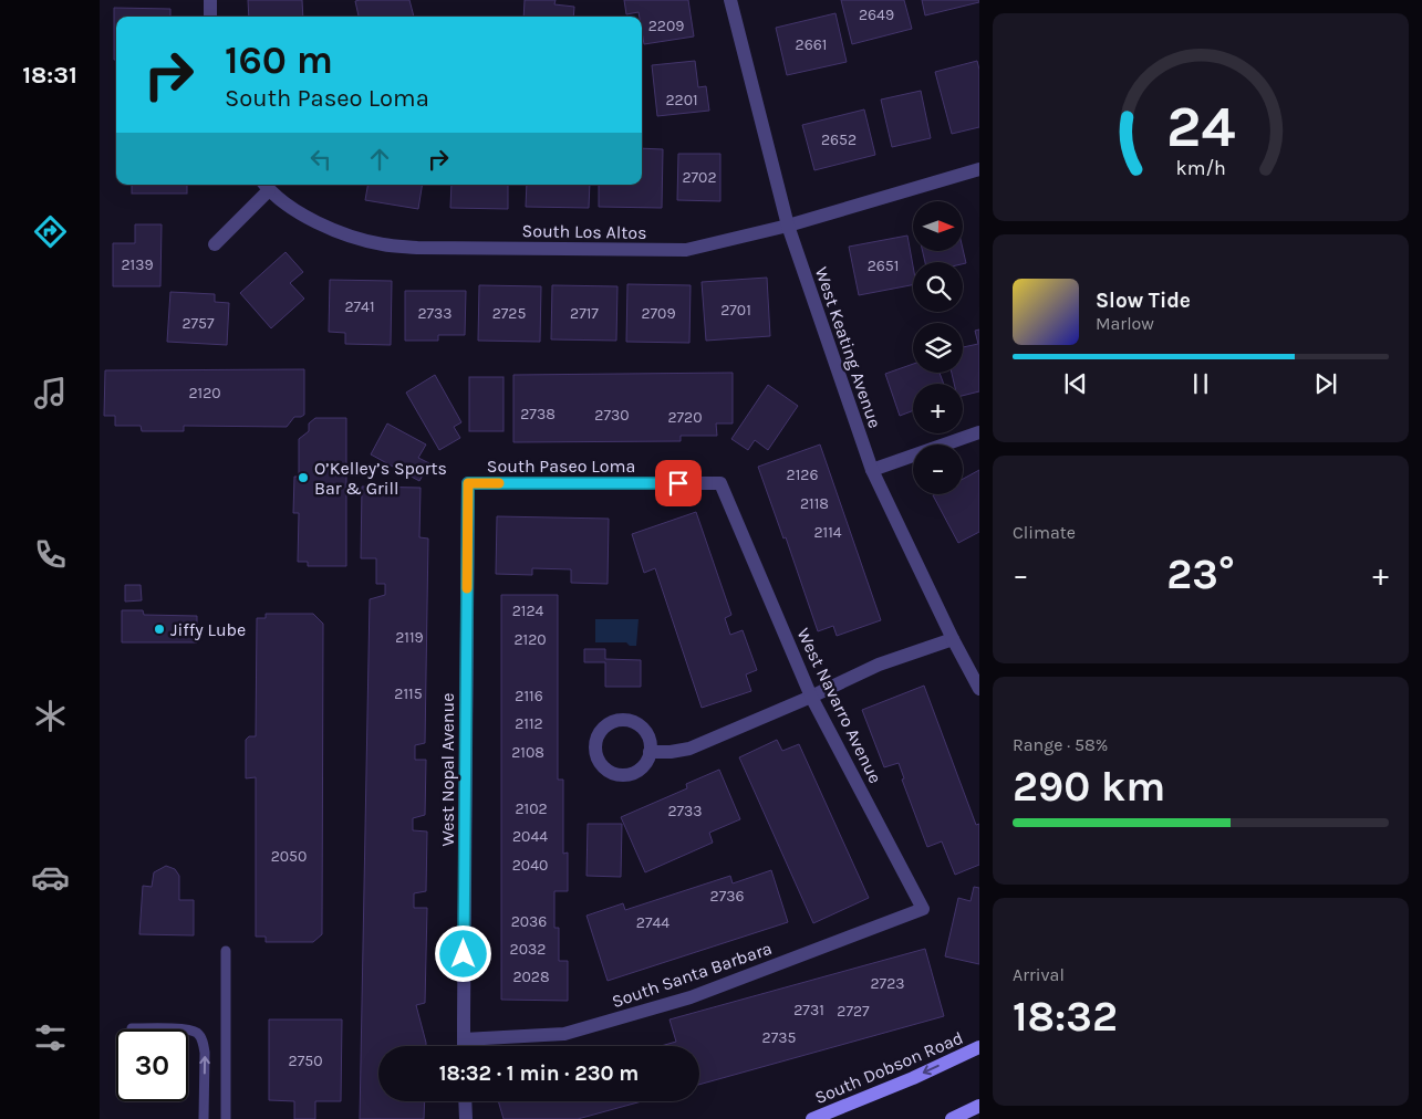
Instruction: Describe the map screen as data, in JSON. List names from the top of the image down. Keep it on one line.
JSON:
{"streets":{"main road":["South Dobson Road"],"street":["South Los Altos","West Keating Avenue","South Paseo Loma","West Navarro Avenue","West Nopal Avenue","South Santa Barbara"]},"crossings":[["South Los Altos","West Keating Avenue"],["South Paseo Loma","West Navarro Avenue"],["South Paseo Loma","West Nopal Avenue"],["West Navarro Avenue","South Santa Barbara"],["West Nopal Avenue","South Santa Barbara"]],"one_way":["South Dobson Road"],"places":["O’Kelley’s Sports Bar & Grill","Jiffy Lube"],"house_numbers":["2649","2209","2661","2201","2652","2702","2139","2651","2741","2701","2733","2725","2717","2709","2757","2120","2738","2730","2720","2126","2118","2114","2124","2119","2120","2115","2116","2112","2108","2102","2733","2044","2050","2040","2736","2036","2744","2032","2028","2723","2731","2727","2735","2750"],"north":"right","page":{"tabs":"18:31","turn":["160 m","South Paseo Loma"],"map_buttons":["+","−"],"song":["Slow Tide","Marlow"],"tile":["Climate",["Range · 58%","290 km"],["Arrival","18:32"]],"heat":["−","23°","+"],"limit":"30","trip":"18:32 · 1 min · 230 m","gauge":["24","km/h"]}}
